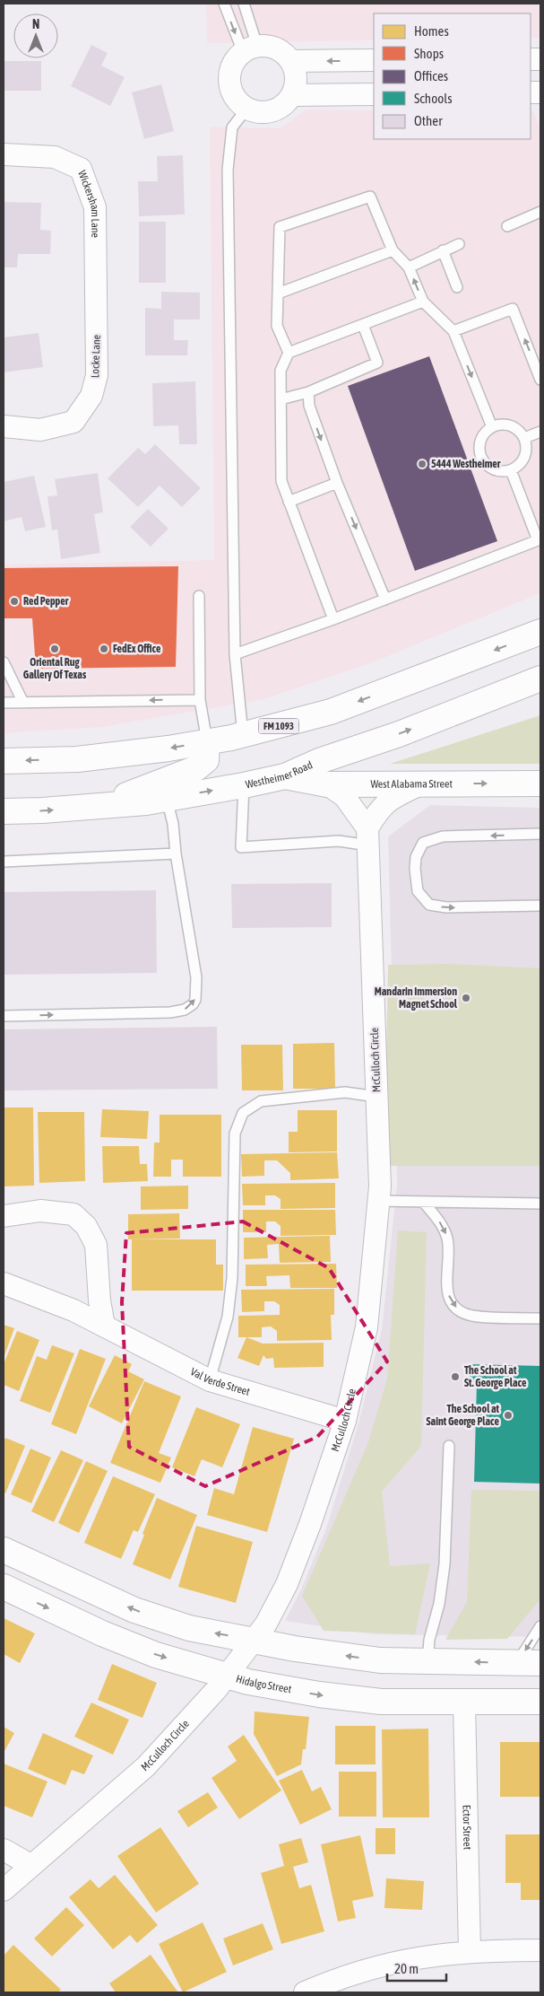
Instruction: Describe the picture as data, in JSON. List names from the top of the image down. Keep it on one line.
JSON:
{"streets":{"street":["Wickersham Lane","Locke Lane","FM 1093","Westheimer Road","West Alabama Street","McCulloch Circle","Val Verde Street","Hidalgo Street","Ector Street"]},"crossings":[["Wickersham Lane","Locke Lane"],["Westheimer Road","West Alabama Street"],["McCulloch Circle","Val Verde Street"],["McCulloch Circle","Hidalgo Street"],["Hidalgo Street","Ector Street"]],"places":["5444 Westheimer","Red Pepper","Oriental Rug Gallery Of Texas","FedEx Office","Mandarin Immersion Magnet School","The School at St. George Place","The School at Saint George Place"],"legend":["Homes","Shops","Offices","Schools","Other"],"scale_bar":"20 m","north":"top"}
